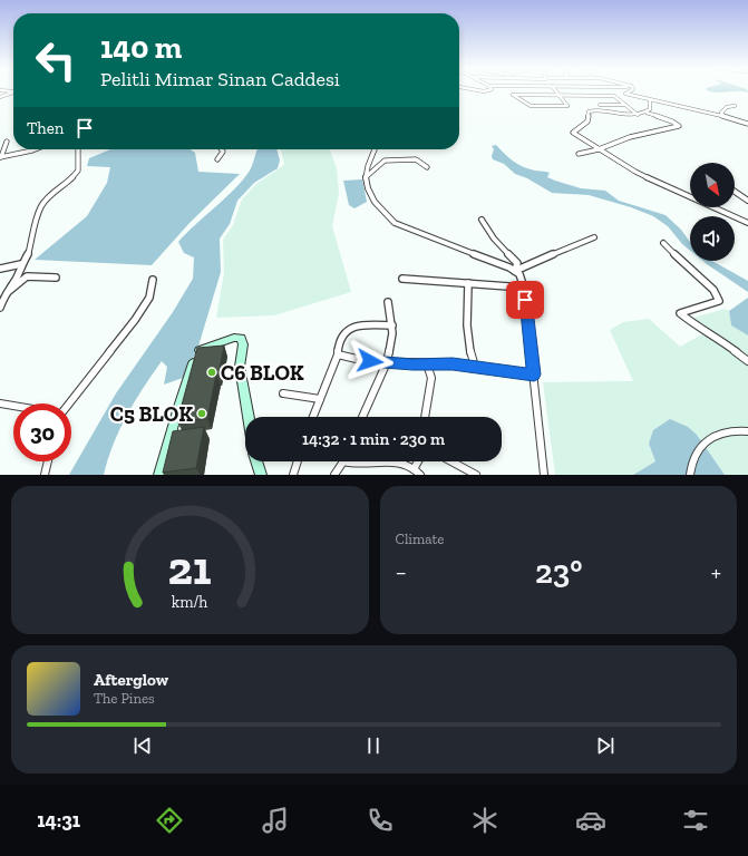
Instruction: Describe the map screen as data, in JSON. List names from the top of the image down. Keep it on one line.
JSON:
{"places":["C6 BLOK","C5 BLOK"],"north":"bottom right","page":{"turn":["140 m","Pelitli Mimar Sinan Caddesi"],"then":"Then","limit":"30","trip":"14:32 · 1 min · 230 m","tile":"Climate","heat":["−","23°","+"],"song":["Afterglow","The Pines"],"tabs":"14:31","gauge":["21","km/h"]}}
